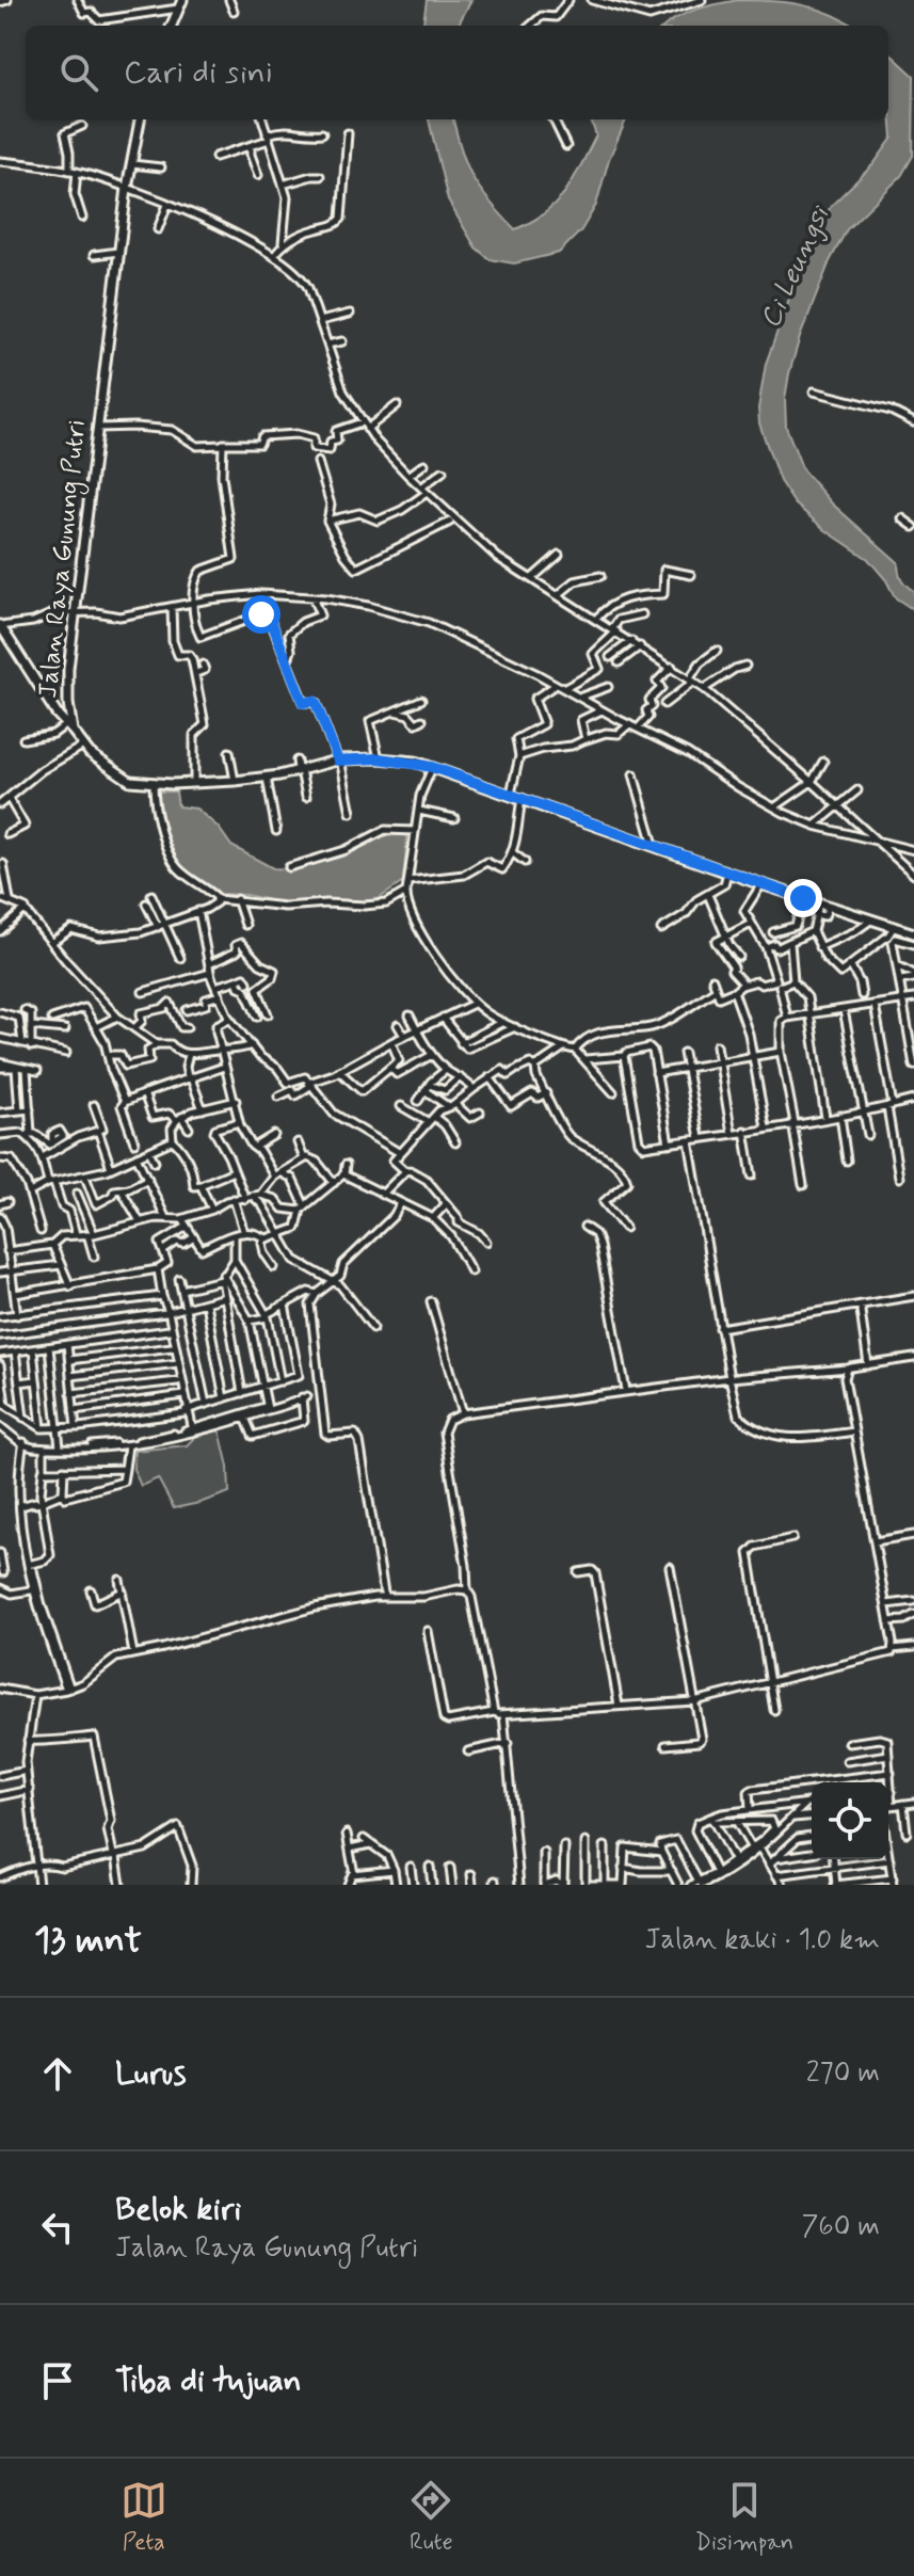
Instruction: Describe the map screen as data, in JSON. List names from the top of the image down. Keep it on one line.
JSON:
{"streets":{"main road":["Jalan Raya Gunung Putri"]},"water":["Ci Leungsi"],"page":{"search":"Cari di sini","heading":["13 mnt","Jalan kaki · 1.0 km"],"list":[["Lurus","270 m"],["Belok kiri","Jalan Raya Gunung Putri","760 m"],"Tiba di tujuan"],"nav":["Peta","Rute","Disimpan"]}}
